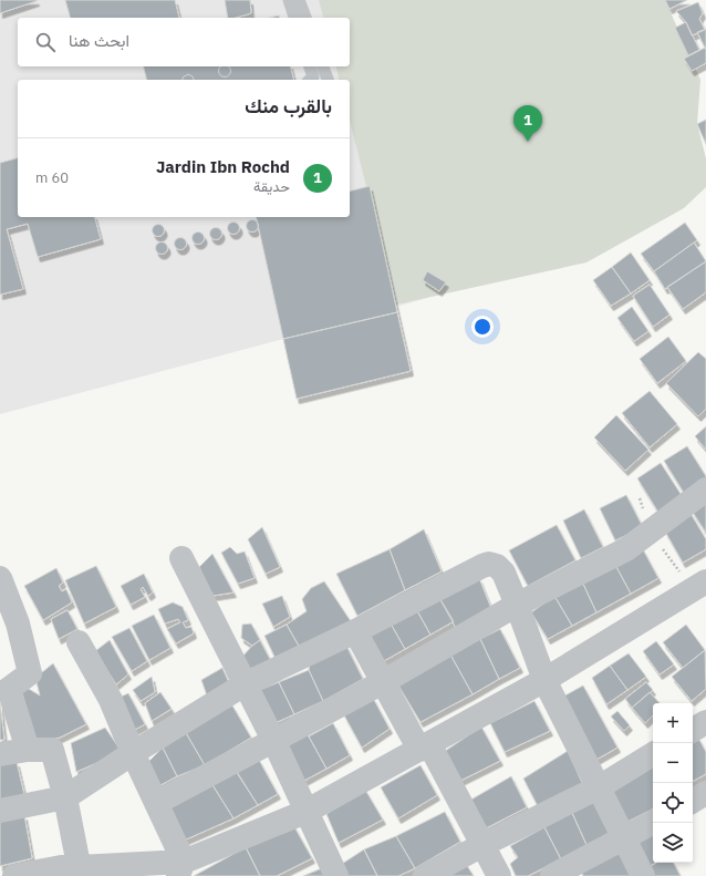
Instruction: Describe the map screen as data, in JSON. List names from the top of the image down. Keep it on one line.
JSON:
{"page":{"search":"ابحث هنا","heading":"بالقرب منك","pins":"1","list":[{"mark":"1","name":"Jardin Ibn Rochd","note":"حديقة","value":"60 m"}],"map_buttons":["+","−"]}}
